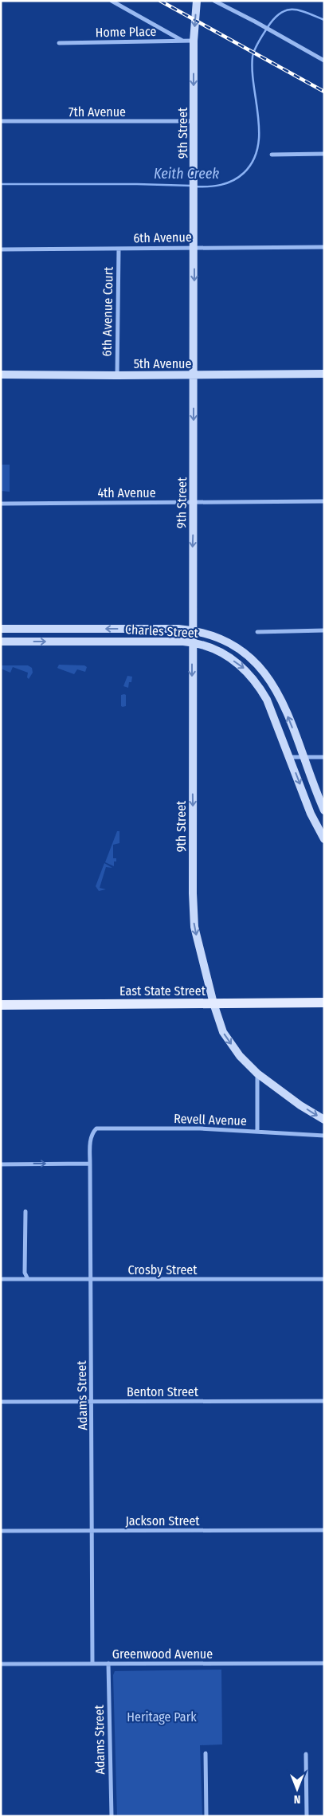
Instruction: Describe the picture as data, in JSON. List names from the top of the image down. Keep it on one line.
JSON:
{"streets":{"main road":["9th Street","5th Avenue","Charles Street","East State Street"],"street":["Home Place","7th Avenue","6th Avenue","6th Avenue Court","4th Avenue","Revell Avenue","Crosby Street","Benton Street","Adams Street","Jackson Street","Greenwood Avenue"]},"crossings":[["Home Place","9th Street"],["7th Avenue","9th Street"],["9th Street","6th Avenue"],["9th Street","5th Avenue"],["9th Street","4th Avenue"],["9th Street","Charles Street"],["9th Street","East State Street"],["6th Avenue","6th Avenue Court"],["6th Avenue Court","5th Avenue"],["Revell Avenue","Adams Street"],["Crosby Street","Adams Street"],["Benton Street","Adams Street"],["Adams Street","Jackson Street"],["Adams Street","Greenwood Avenue"]],"one_way":["9th Street"],"water":["Keith Creek"],"parks":["Heritage Park"],"north":"bottom"}
